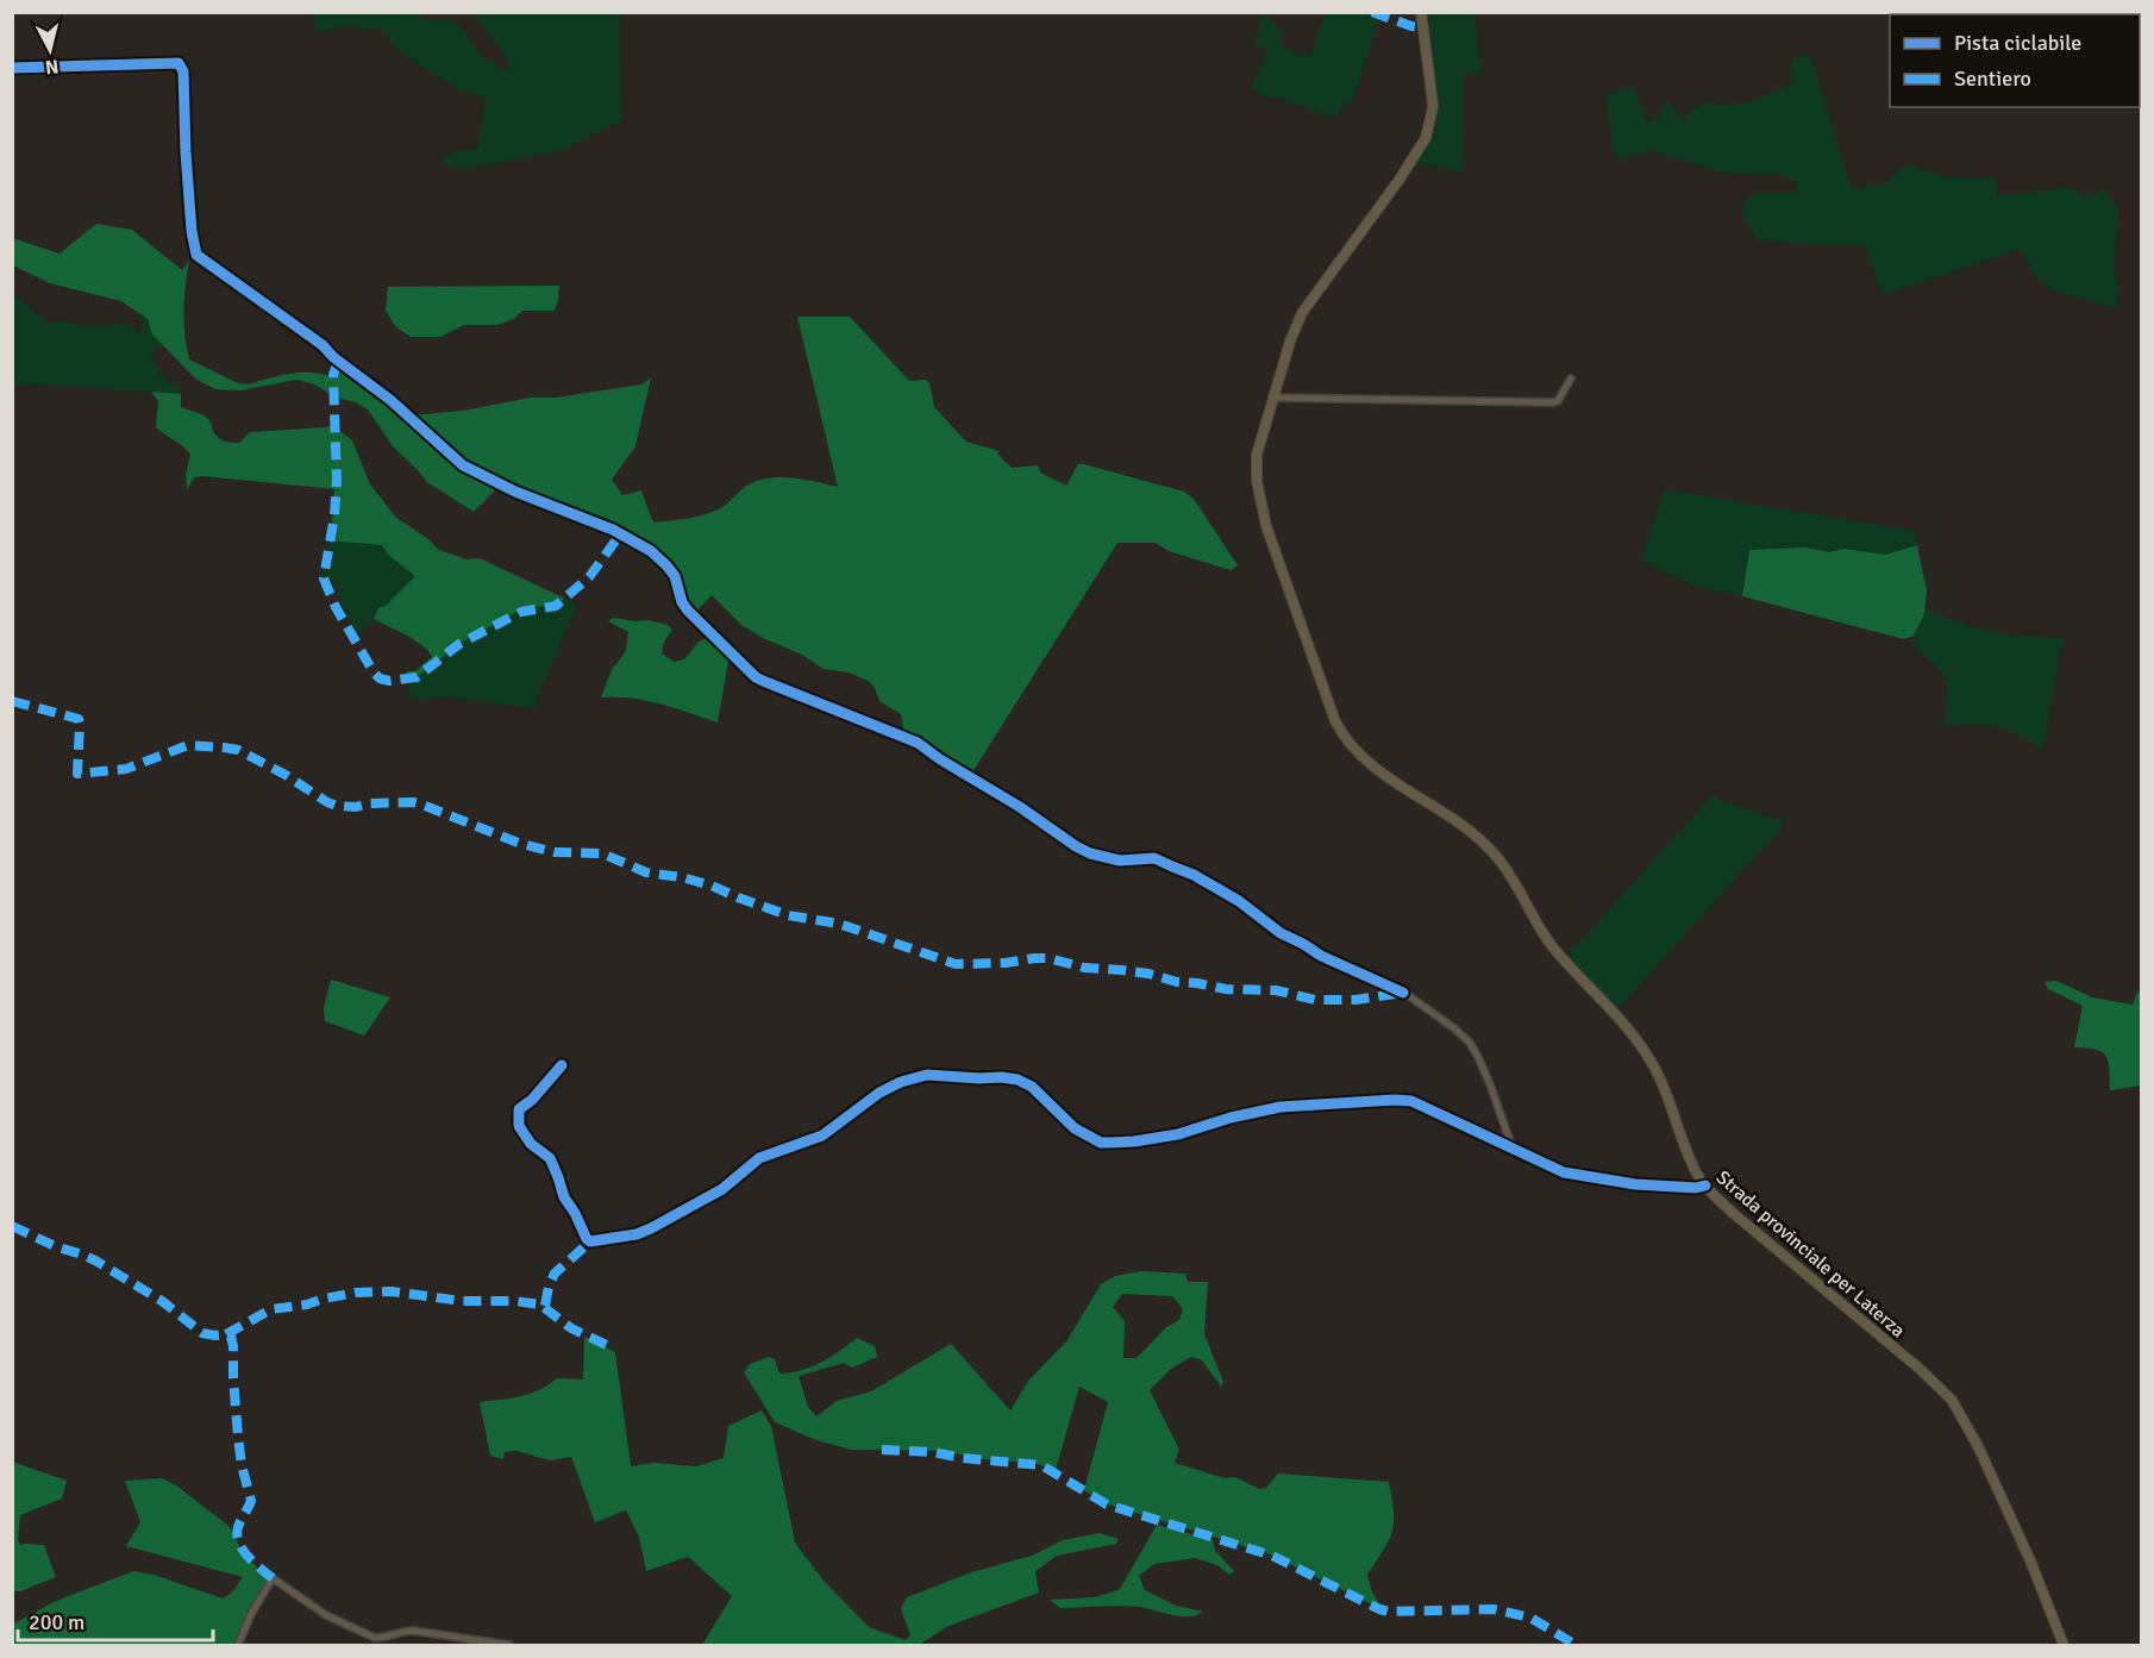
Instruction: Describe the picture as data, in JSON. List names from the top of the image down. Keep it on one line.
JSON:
{"streets":{"main road":["Strada provinciale per Laterza"]},"legend":["Pista ciclabile","Sentiero"],"scale_bar":"200 m","north":"bottom"}
